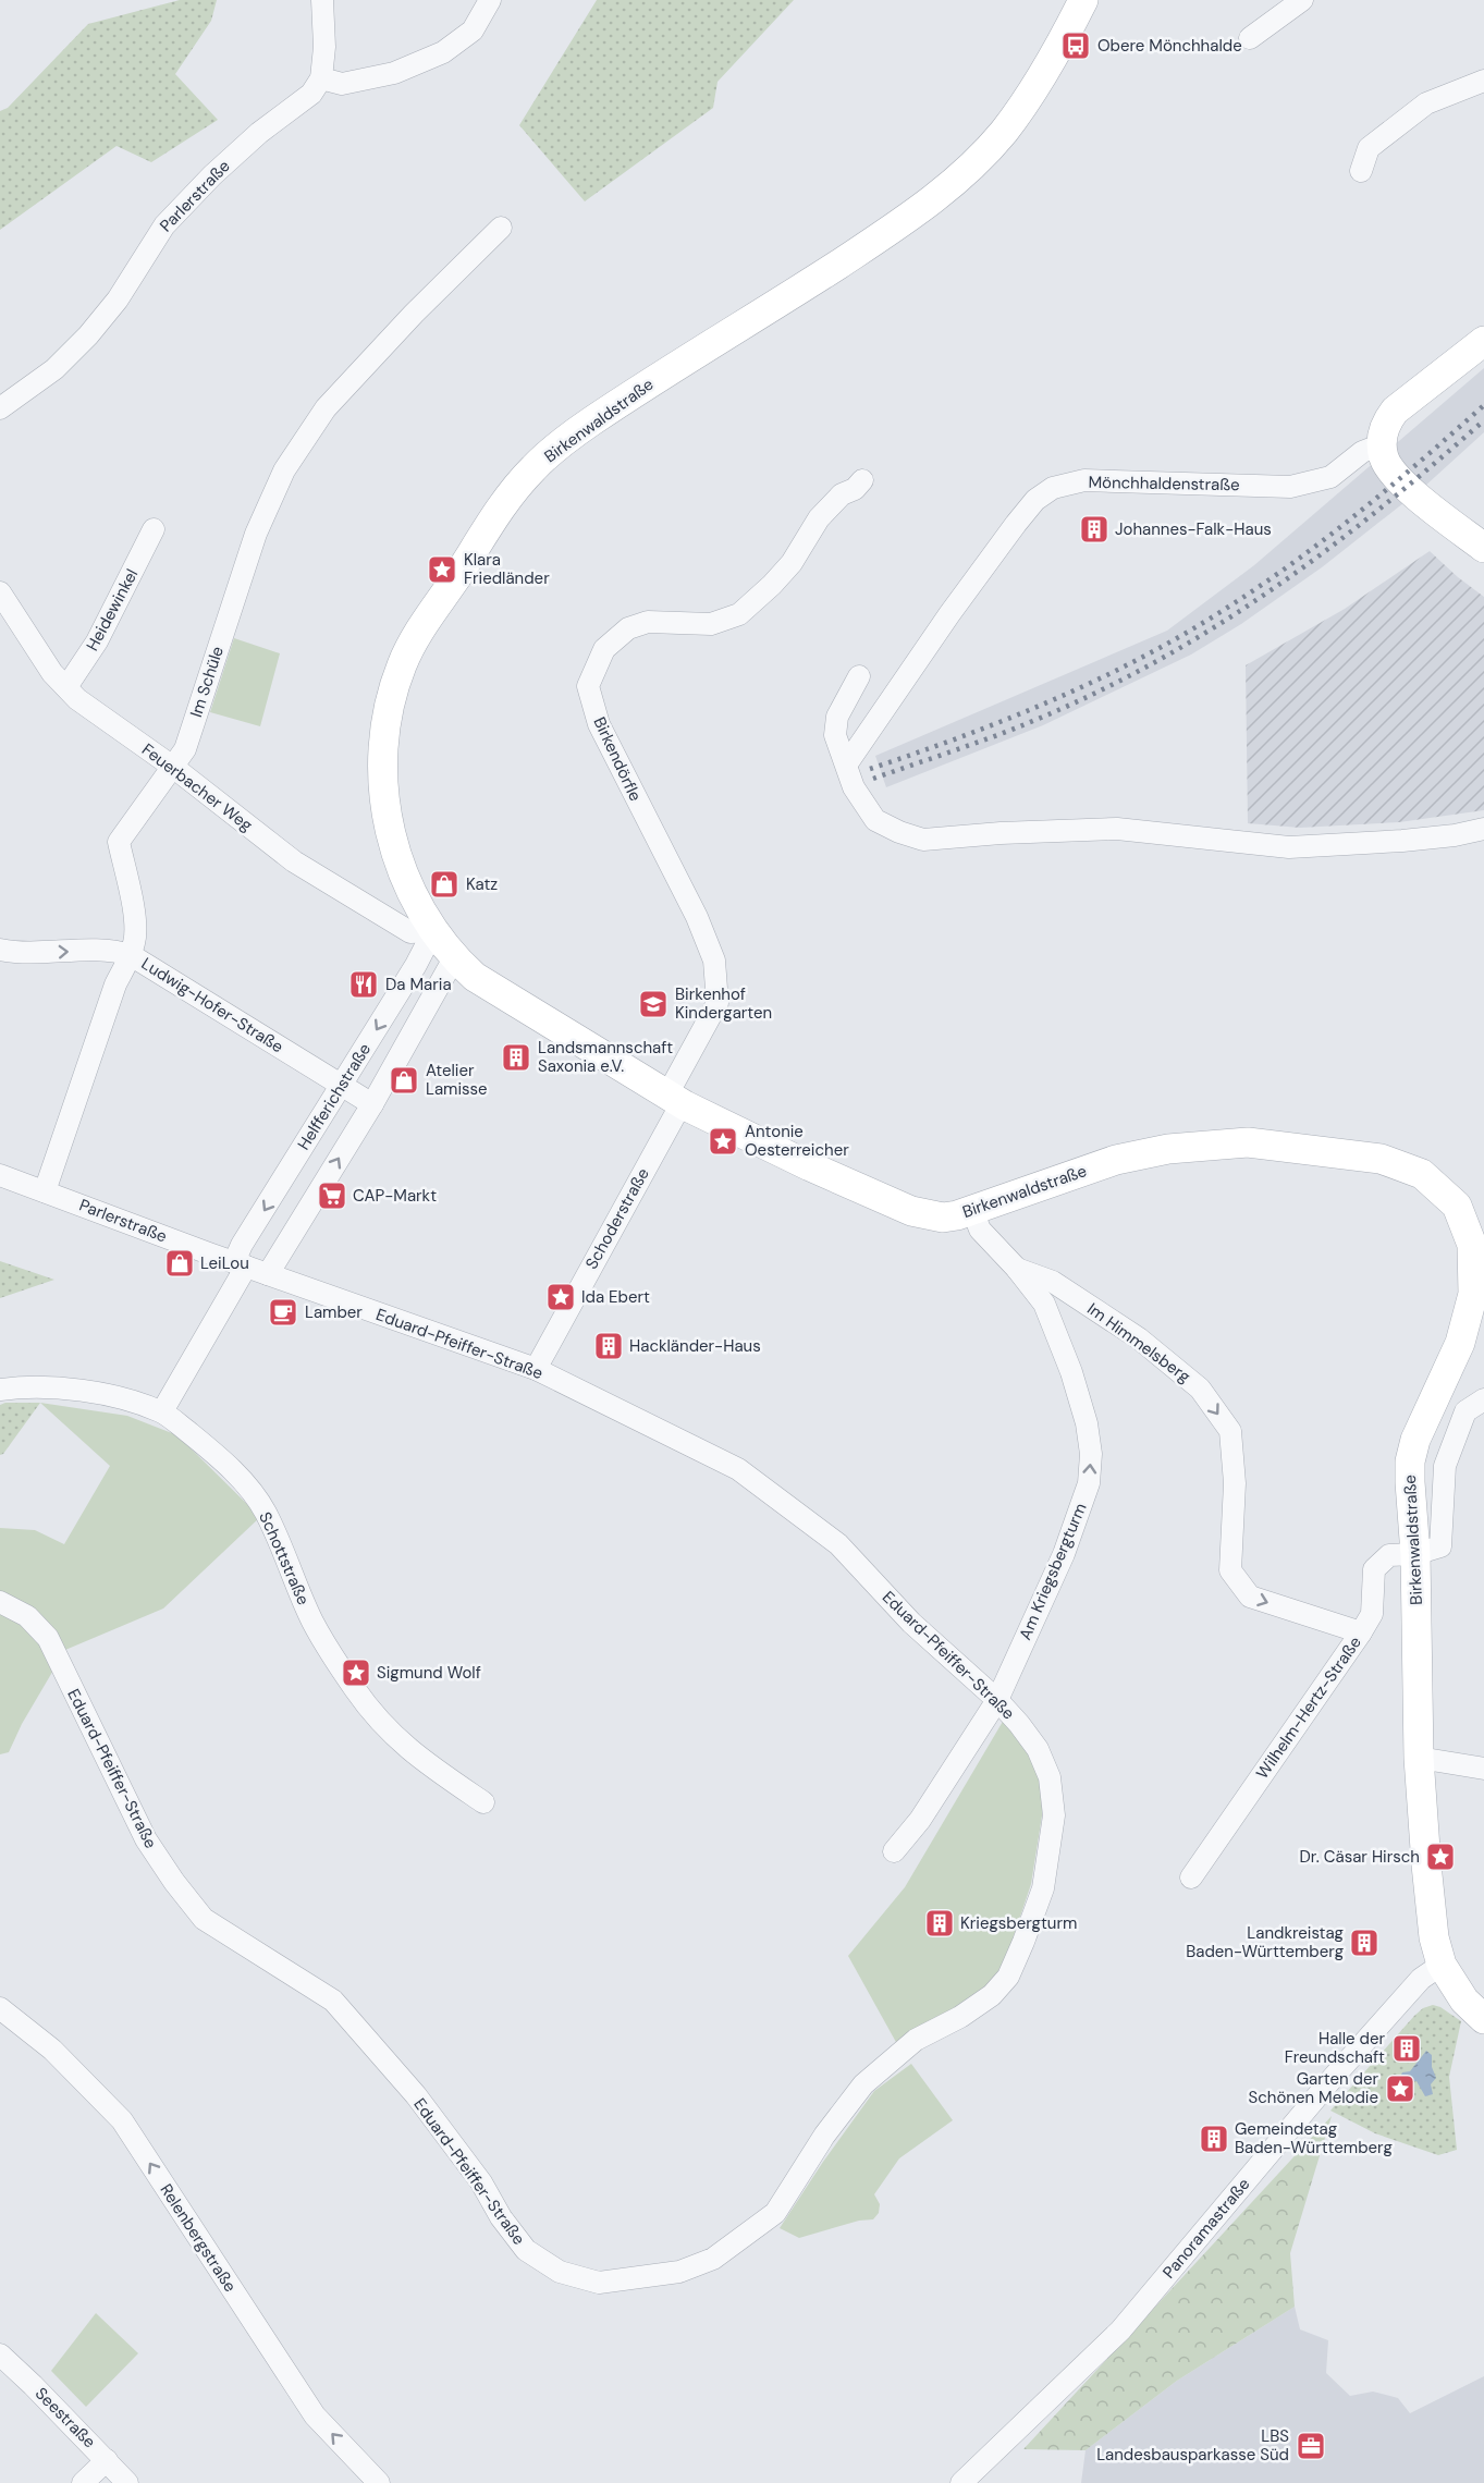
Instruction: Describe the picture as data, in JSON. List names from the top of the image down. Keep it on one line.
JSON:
{"streets":{"street":["Parlerstraße","Birkenwaldstraße","Mönchhaldenstraße","Heidewinkel","Im Schüle","Birkendörfle","Feuerbacher Weg","Ludwig-Hofer-Straße","Helfferichstraße","Schoderstraße","Im Himmelsberg","Eduard-Pfeiffer-Straße","Schottstraße","Am Kriegsbergturm","Wilhelm-Hertz-Straße","Panoramastraße","Relenbergstraße","Seestraße"]},"crossings":[["Parlerstraße","Im Schüle"],["Parlerstraße","Helfferichstraße"],["Parlerstraße","Eduard-Pfeiffer-Straße"],["Birkenwaldstraße","Birkendörfle"],["Birkenwaldstraße","Feuerbacher Weg"],["Birkenwaldstraße","Helfferichstraße"],["Birkenwaldstraße","Schoderstraße"],["Birkenwaldstraße","Am Kriegsbergturm"],["Birkenwaldstraße","Wilhelm-Hertz-Straße"],["Birkenwaldstraße","Panoramastraße"],["Heidewinkel","Feuerbacher Weg"],["Im Schüle","Feuerbacher Weg"],["Im Schüle","Ludwig-Hofer-Straße"],["Birkendörfle","Schoderstraße"],["Feuerbacher Weg","Helfferichstraße"],["Ludwig-Hofer-Straße","Helfferichstraße"],["Helfferichstraße","Eduard-Pfeiffer-Straße"],["Helfferichstraße","Schottstraße"],["Schoderstraße","Eduard-Pfeiffer-Straße"],["Im Himmelsberg","Am Kriegsbergturm"],["Im Himmelsberg","Wilhelm-Hertz-Straße"],["Eduard-Pfeiffer-Straße","Am Kriegsbergturm"]],"one_way":["Im Himmelsberg","Am Kriegsbergturm","Relenbergstraße"],"places":{"bus stop":["Obere Mönchhalde"],"building":["Johannes-Falk-Haus","Landsmannschaft Saxonia e.V.","Hackländer-Haus","Kriegsbergturm","Landkreistag Baden-Württemberg","Halle der Freundschaft","Gemeindetag Baden-Württemberg"],"place":["Klara Friedländer","Antonie Oesterreicher","Ida Ebert","Sigmund Wolf","Dr. Cäsar Hirsch","Garten der Schönen Melodie"],"shop":["Katz","Atelier Lamisse","LeiLou"],"restaurant":["Da Maria"],"school or university":["Birkenhof Kindergarten"],"supermarket":["CAP-Markt"],"cafe":["Lamber"],"office":["LBS Landesbausparkasse Süd"]}}
